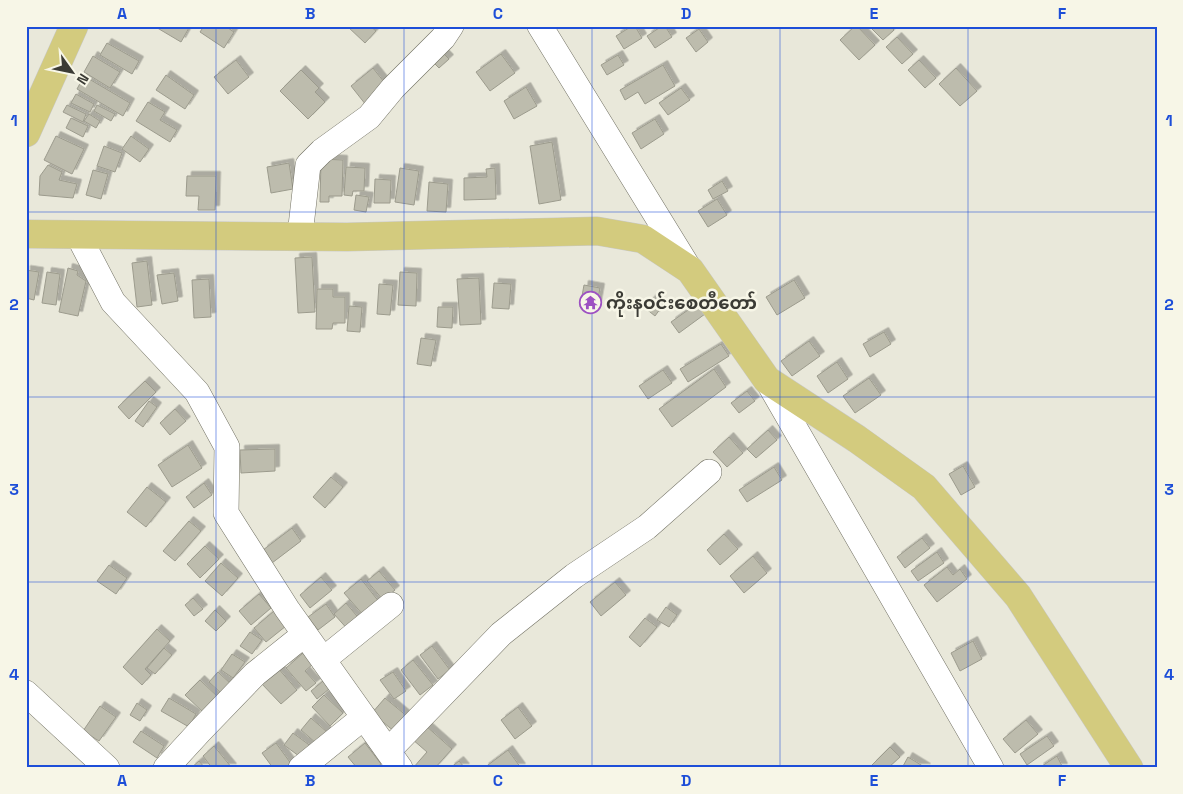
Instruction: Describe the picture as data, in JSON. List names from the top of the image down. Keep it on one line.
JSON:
{"places":{"temple":["ကိုးနဝင်းစေတီတော်"]},"north":"bottom right","grid":{"columns":["A","B","C","D","E","F"],"rows":["1","2","3","4"]}}
